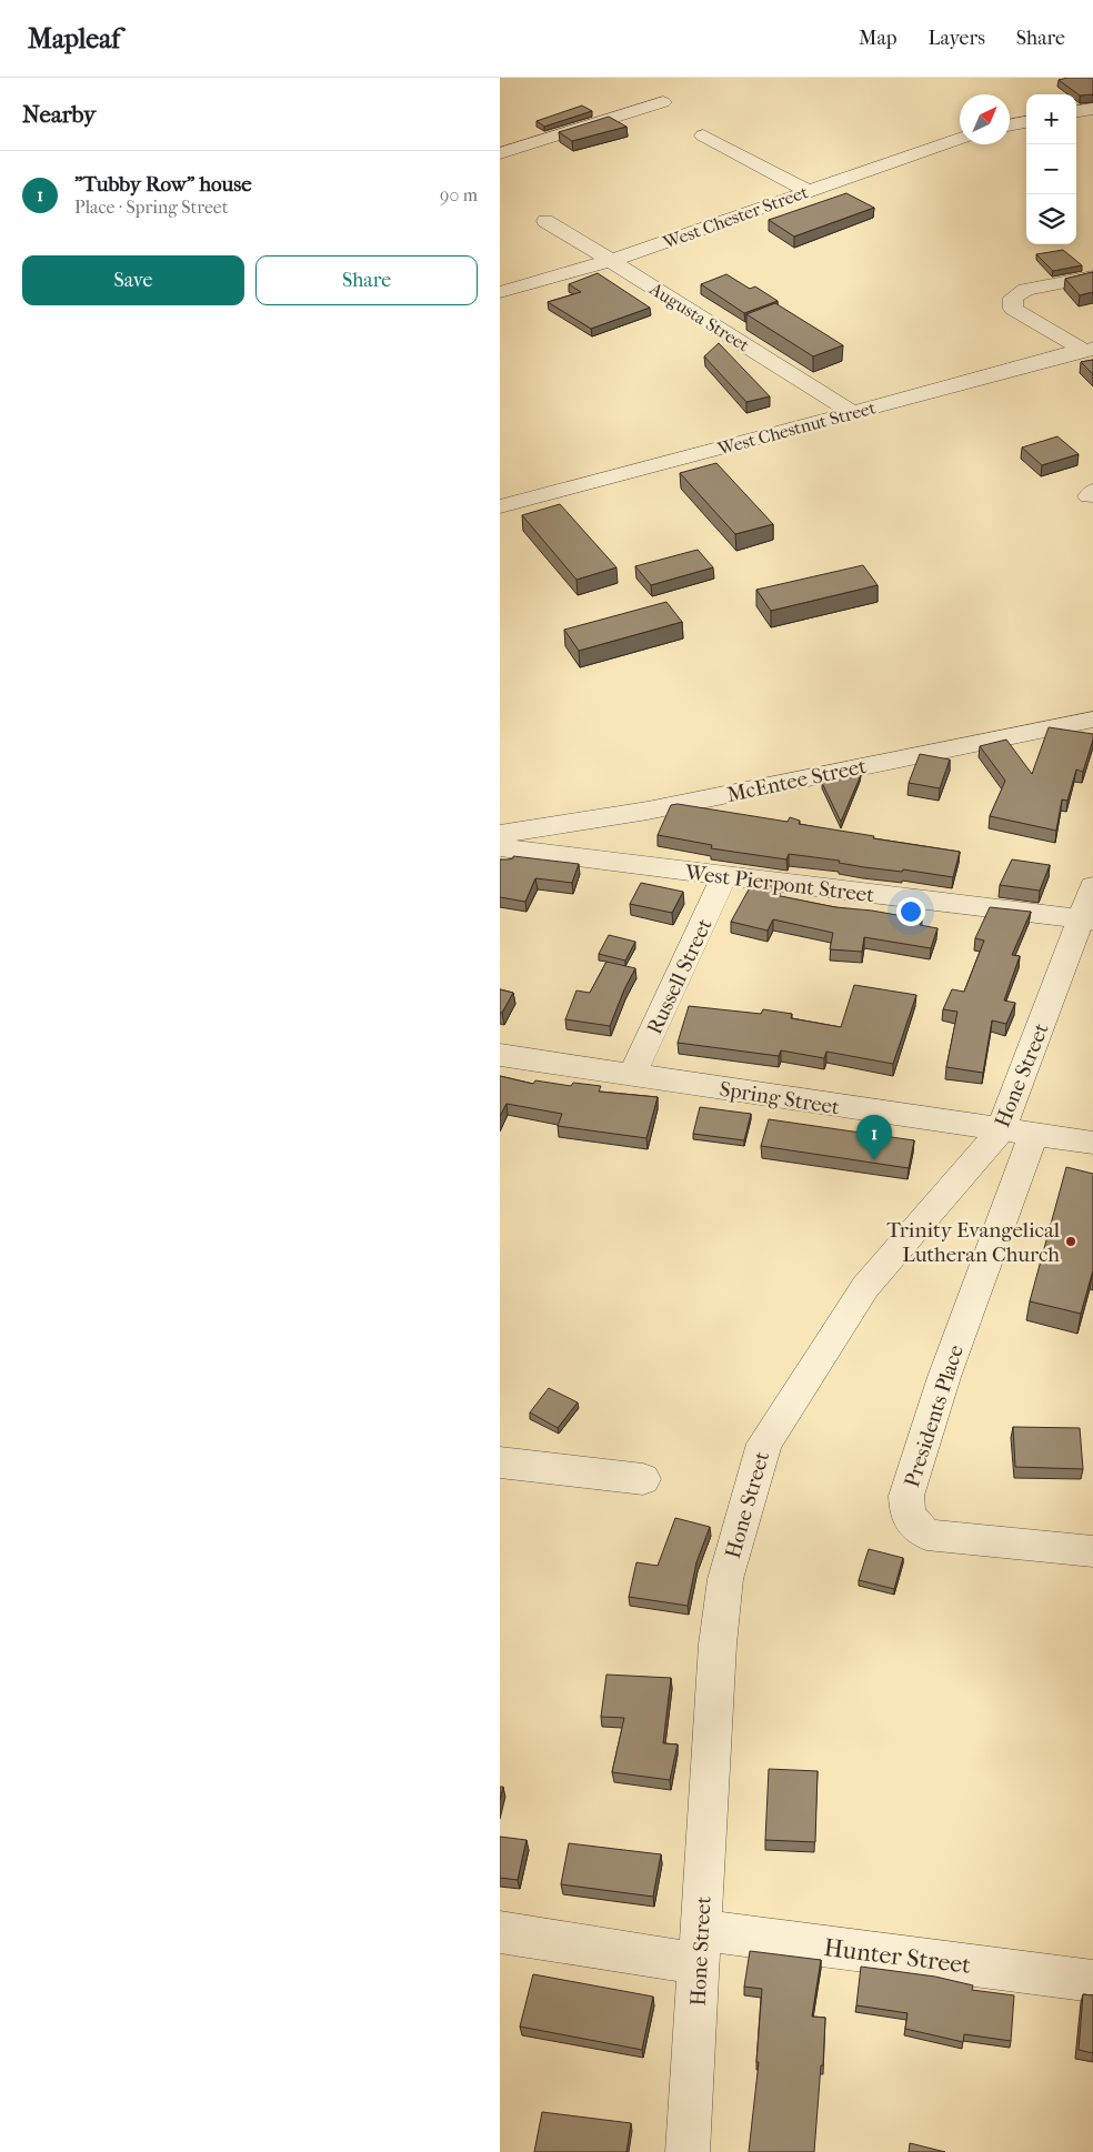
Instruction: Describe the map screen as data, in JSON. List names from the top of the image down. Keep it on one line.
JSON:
{"streets":{"street":["West Chester Street","Augusta Street","West Chestnut Street","McEntee Street","West Pierpont Street","Russell Street","Hone Street","Spring Street","Presidents Place","Hunter Street"]},"crossings":[["West Chester Street","Augusta Street"],["Augusta Street","West Chestnut Street"],["West Pierpont Street","Russell Street"],["West Pierpont Street","Hone Street"],["Russell Street","Spring Street"],["Hone Street","Spring Street"],["Hone Street","Presidents Place"],["Hone Street","Hunter Street"],["Spring Street","Presidents Place"]],"places":["Trinity Evangelical Lutheran Church"],"north":"top right","page":{"header":"Mapleaf","nav":["Map","Layers","Share"],"heading":"Nearby","map_buttons":["+","−"],"list":[{"mark":"1","name":"\"Tubby Row\" house","note":"Place · Spring Street","value":"90 m"}],"buttons":["Save","Share"],"pins":"1"}}
